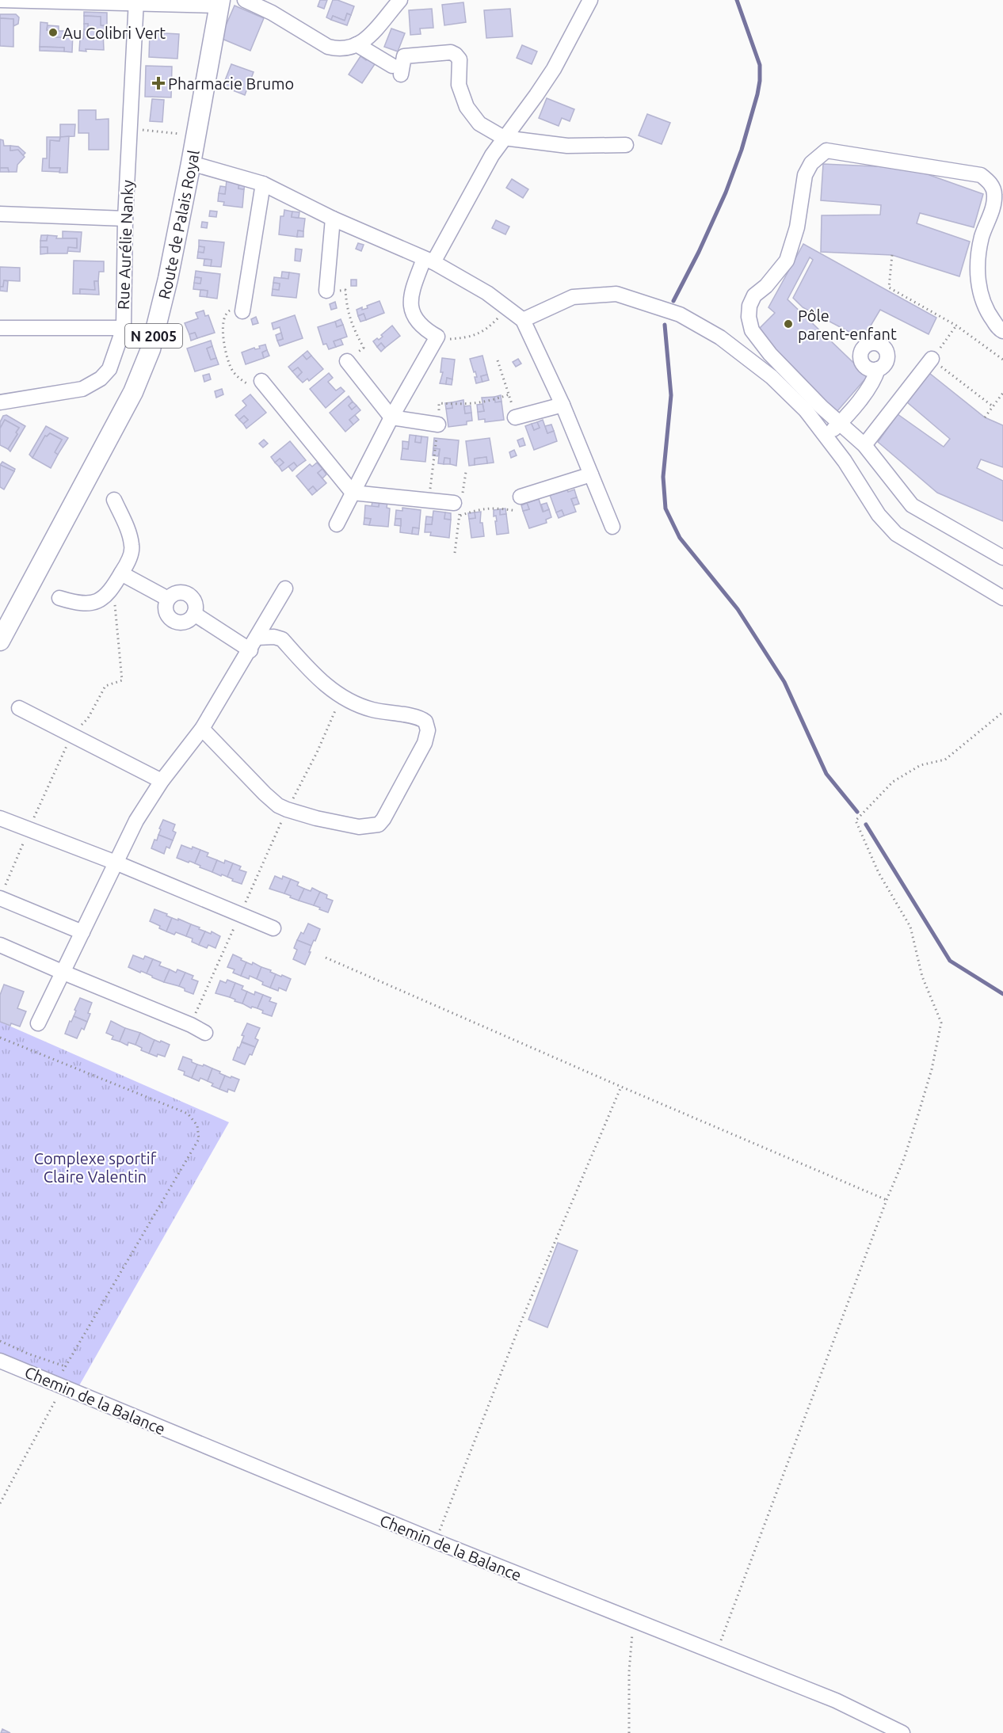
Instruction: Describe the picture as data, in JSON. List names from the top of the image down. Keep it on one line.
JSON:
{"streets":{"main road":["Route de Palais Royal","N 2005"],"street":["Rue Aurélie Nanky","Chemin de la Balance"]},"parks":["Complexe sportif Claire Valentin"],"places":{"other":["Au Colibri Vert","Pôle parent-enfant"],"health":["Pharmacie Brumo"]}}
